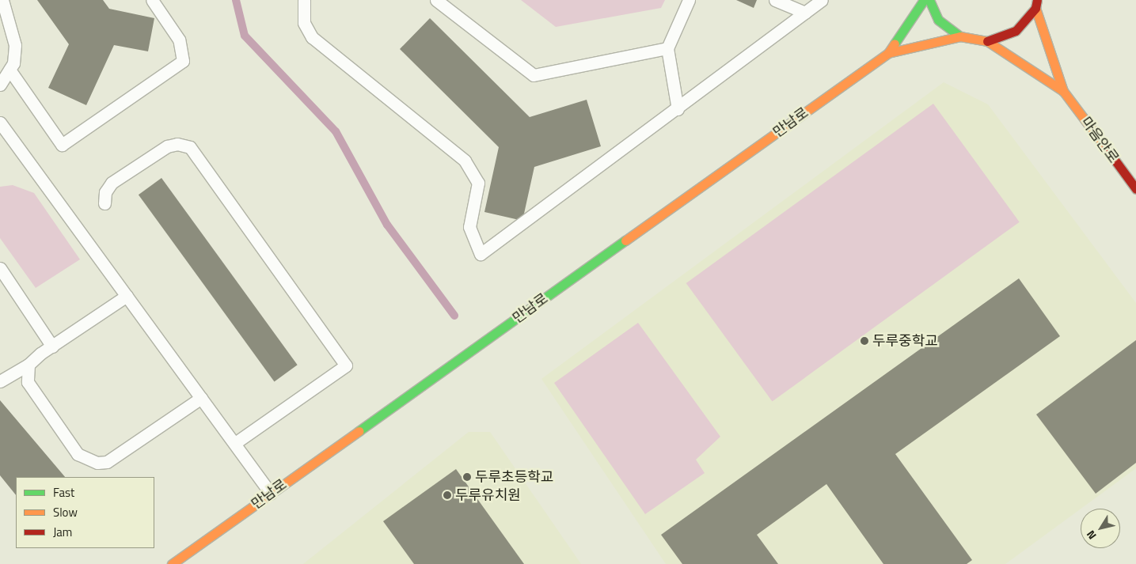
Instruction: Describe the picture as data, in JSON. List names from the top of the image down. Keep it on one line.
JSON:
{"streets":{"street":["만남로","마음안로"]},"places":["두루중학교","두루초등학교","두루유치원"],"legend":["Fast","Slow","Jam"],"north":"bottom left"}
